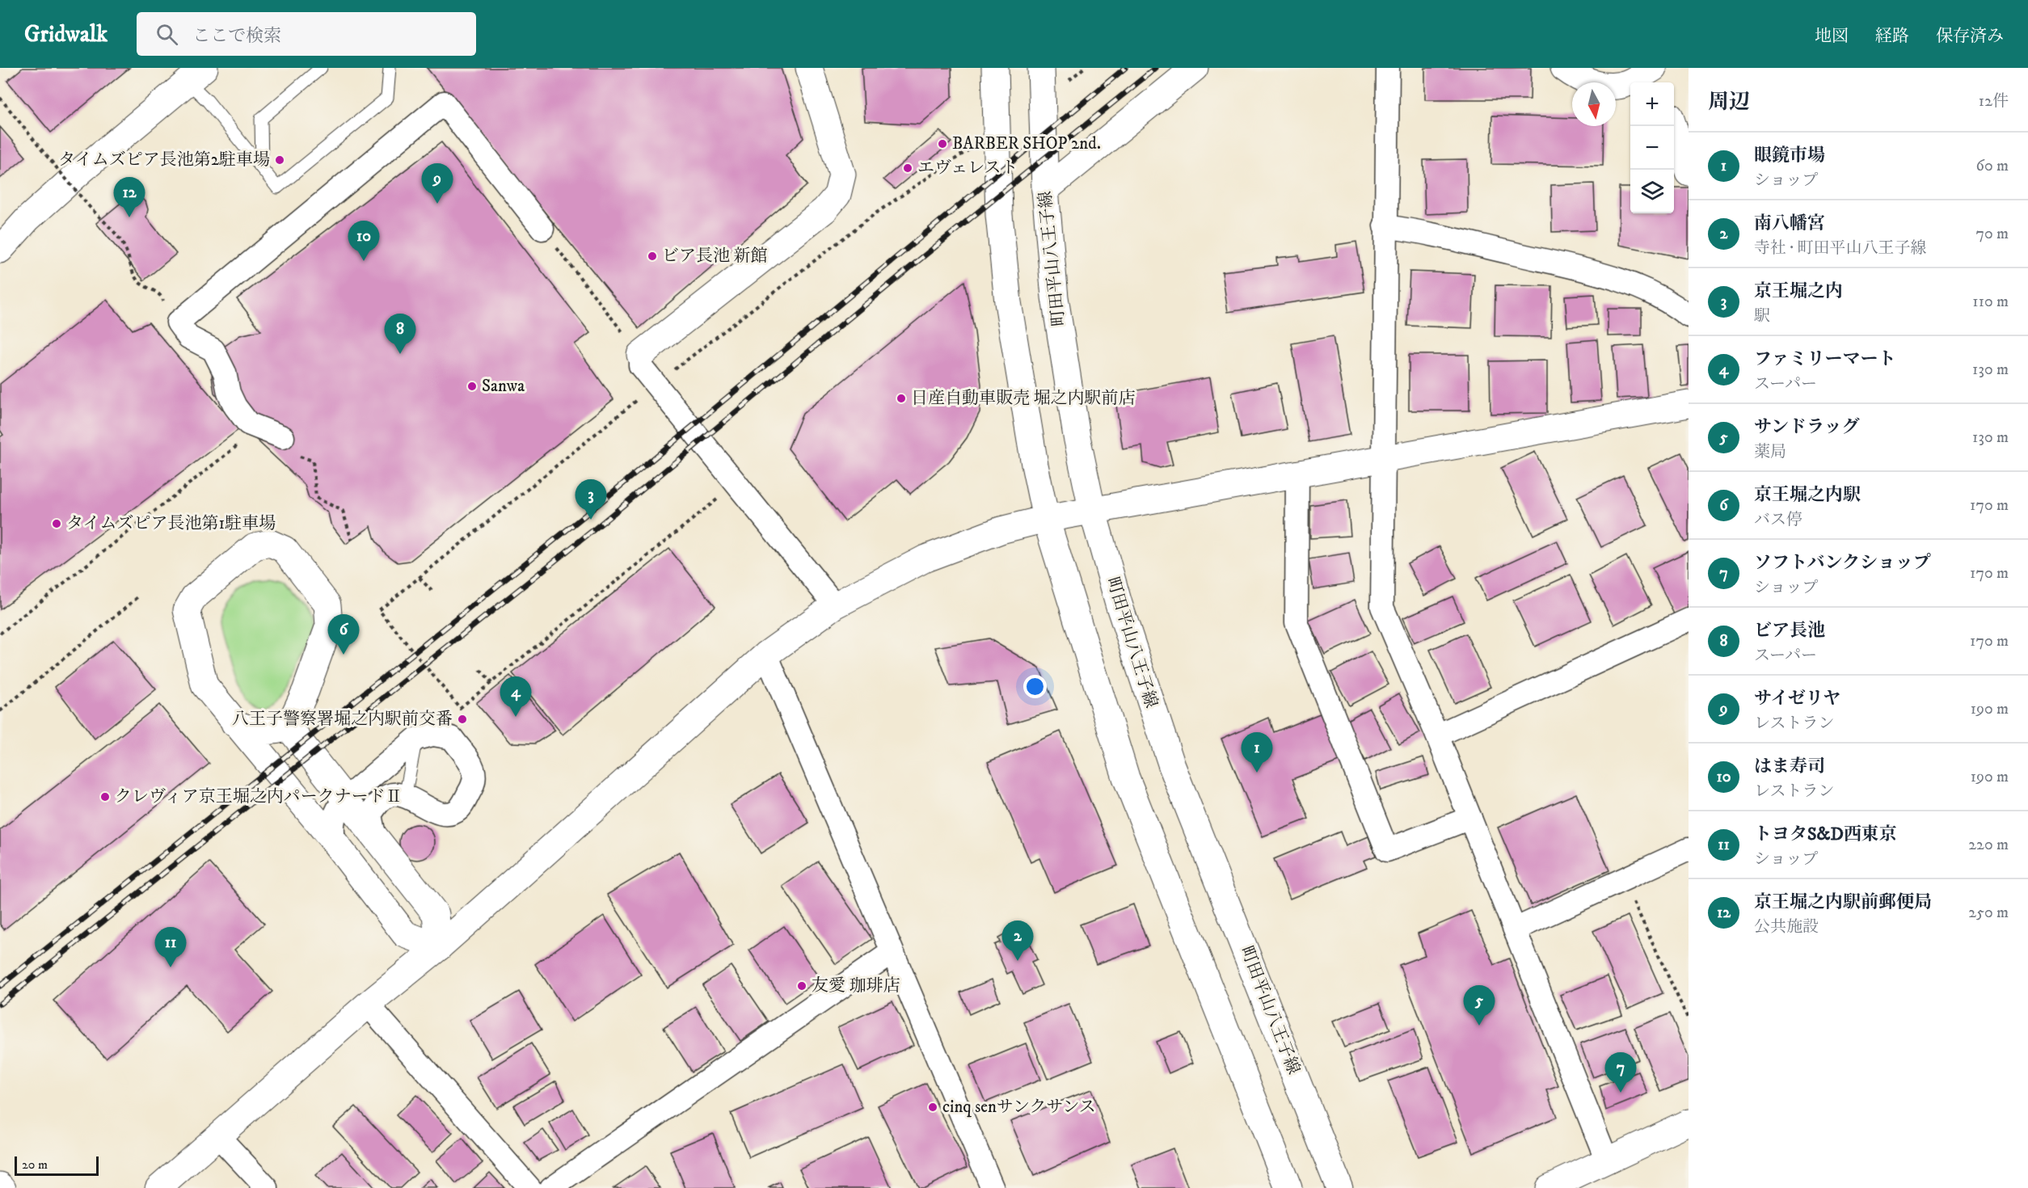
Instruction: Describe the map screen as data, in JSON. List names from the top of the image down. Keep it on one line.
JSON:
{"streets":{"street":["町田平山八王子線"]},"places":["BARBER SHOP 2nd.","タイムズピア長池第2駐車場","エヴェレスト","ビア長池 新館","Sanwa","日産自動車販売 堀之内駅前店","タイムズピア長池第1駐車場","八王子警察署堀之内駅前交番","クレヴィア京王堀之内パークナードⅡ","友愛 珈琲店","cinq senサンクサンス"],"scale_bar":"20 m","north":"bottom","page":{"header":"Gridwalk","search":"ここで検索","nav":["地図","経路","保存済み"],"heading":["周辺","12件"],"map_buttons":["+","−"],"list":[{"mark":"1","name":"眼鏡市場","note":"ショップ","value":"60 m"},{"mark":"2","name":"南八幡宮","note":"寺社 · 町田平山八王子線","value":"70 m"},{"mark":"3","name":"京王堀之内","note":"駅","value":"110 m"},{"mark":"4","name":"ファミリーマート","note":"スーパー","value":"130 m"},{"mark":"5","name":"サンドラッグ","note":"薬局","value":"130 m"},{"mark":"6","name":"京王堀之内駅","note":"バス停","value":"170 m"},{"mark":"7","name":"ソフトバンクショップ","note":"ショップ","value":"170 m"},{"mark":"8","name":"ビア長池","note":"スーパー","value":"170 m"},{"mark":"9","name":"サイゼリヤ","note":"レストラン","value":"190 m"},{"mark":"10","name":"はま寿司","note":"レストラン","value":"190 m"},{"mark":"11","name":"トヨタS&D西東京","note":"ショップ","value":"220 m"},{"mark":"12","name":"京王堀之内駅前郵便局","note":"公共施設","value":"250 m"}],"pins":["9","12","10","8","3","6","4","1","2","11","5","7"],"scale":"20 m"}}
